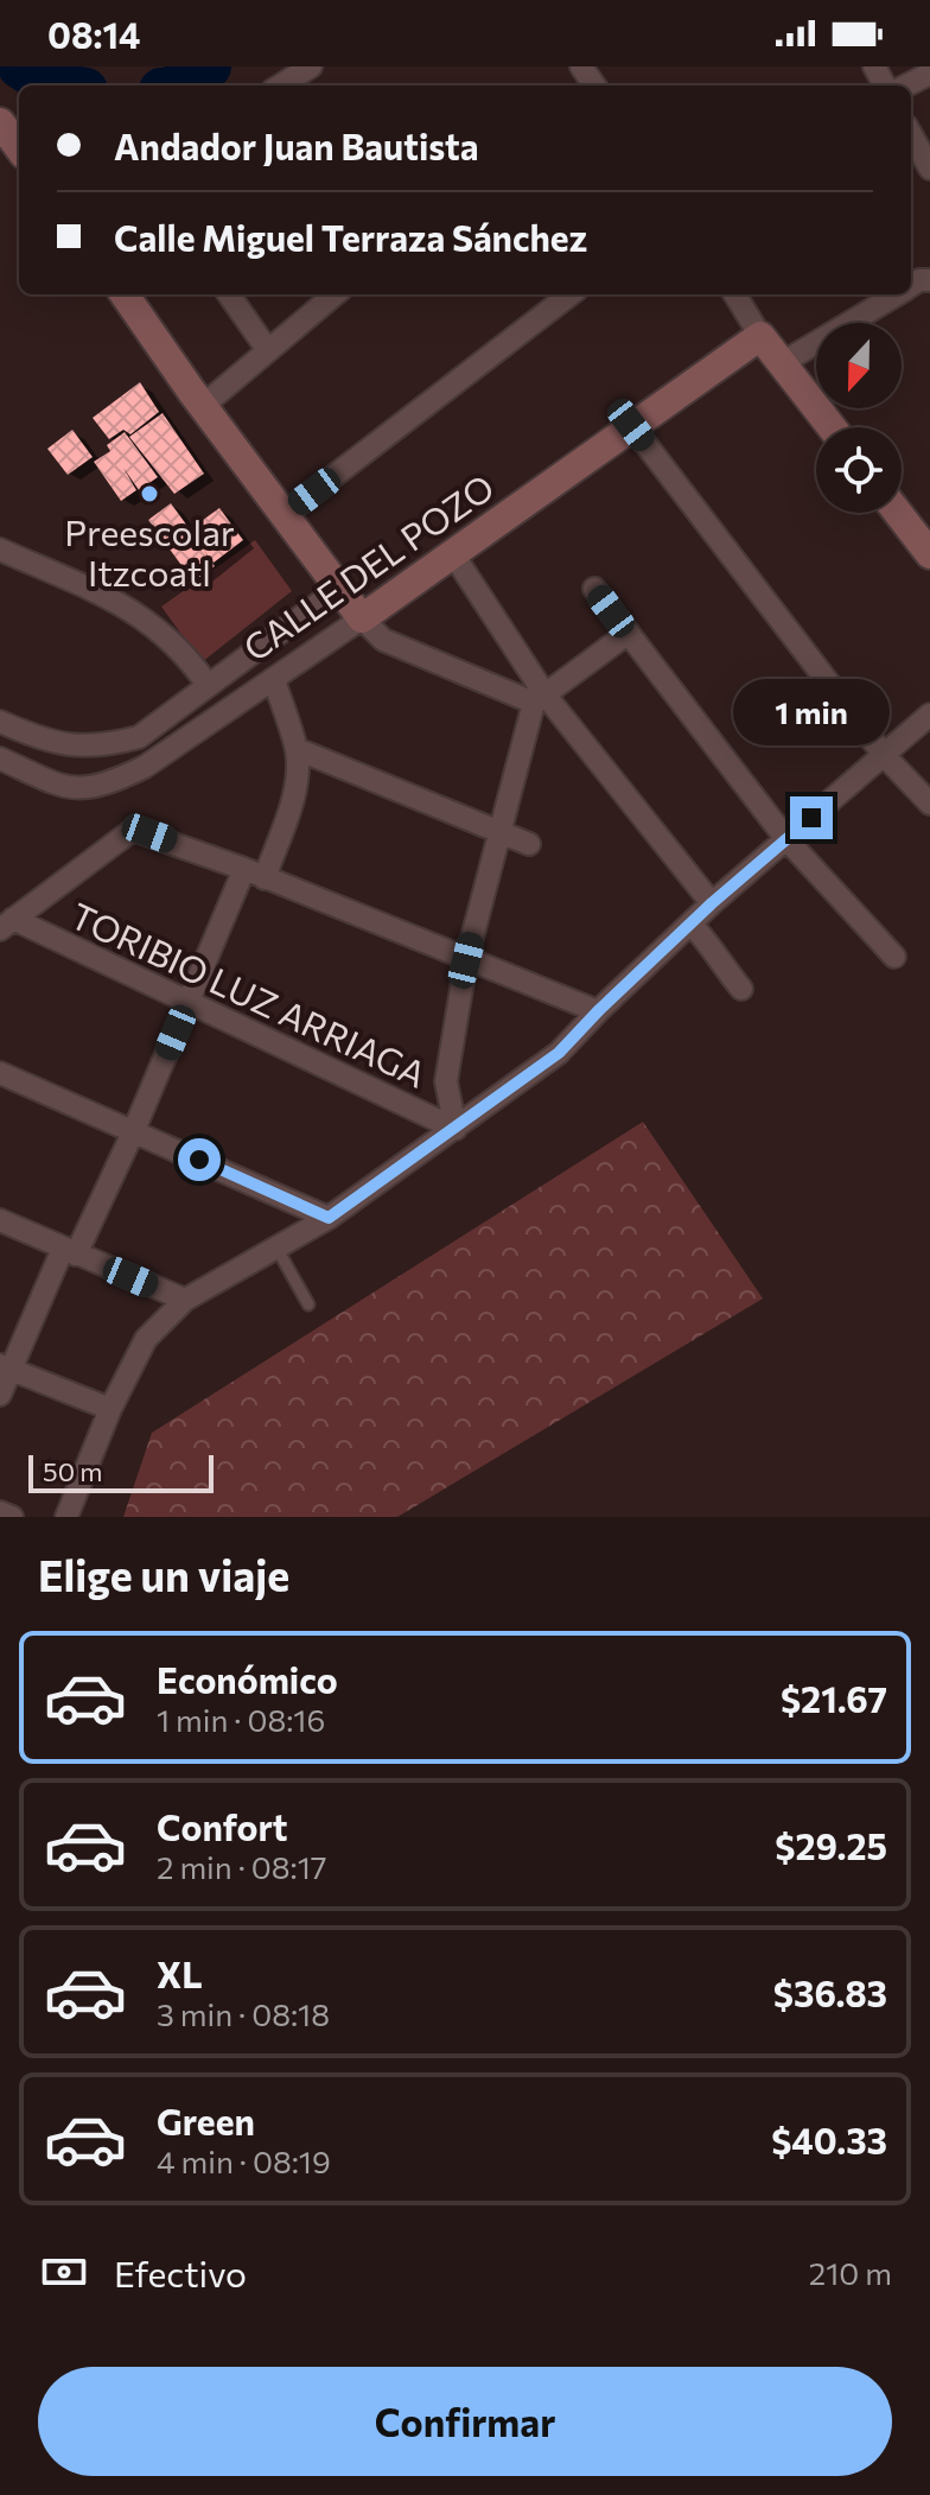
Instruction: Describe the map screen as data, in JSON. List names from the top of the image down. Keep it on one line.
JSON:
{"streets":{"main road":["CALLE DEL POZO"],"street":["TORIBIO LUZ ARRIAGA"]},"places":["Preescolar Itzcoatl"],"scale_bar":"50 m","north":"bottom","page":{"status":"08:14","banner":["Andador Juan Bautista","Calle Miguel Terraza Sánchez"],"bubble":"1 min","scale":"50 m","heading":"Elige un viaje","list":[{"name":"Económico","note":"1 min · 08:16","value":"$21.67"},{"name":"Confort","note":"2 min · 08:17","value":"$29.25"},{"name":"XL","note":"3 min · 08:18","value":"$36.83"},{"name":"Green","note":"4 min · 08:19","value":"$40.33"}],"pay":["Efectivo","210 m"],"buttons":"Confirmar"}}
